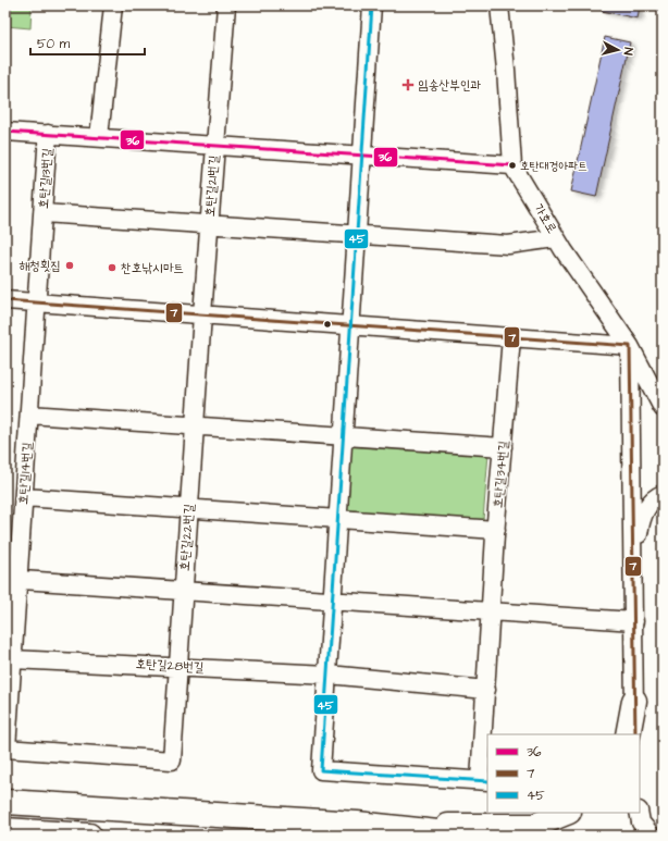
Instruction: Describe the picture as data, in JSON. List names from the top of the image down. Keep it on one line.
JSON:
{"streets":{"street":["호탄길13번길","호탄길21번길","가호로","호탄길14번길","호탄길34번길","호탄길22번길","호탄길28번길"]},"crossings":[["호탄길13번길","호탄길21번길"],["호탄길13번길","가호로"],["호탄길13번길","호탄길14번길"],["호탄길21번길","호탄길22번길"],["호탄길14번길","호탄길22번길"],["호탄길14번길","호탄길28번길"],["호탄길34번길","호탄길28번길"],["호탄길22번길","호탄길28번길"]],"places":{"health":["임송산부인과"],"other":["호탄대경아파트","해청횟집","찬호낚시마트"]},"lines":["transit line 45","transit line 36","transit line 7"],"legend":["36","7","45"],"scale_bar":"50 m","north":"right"}
